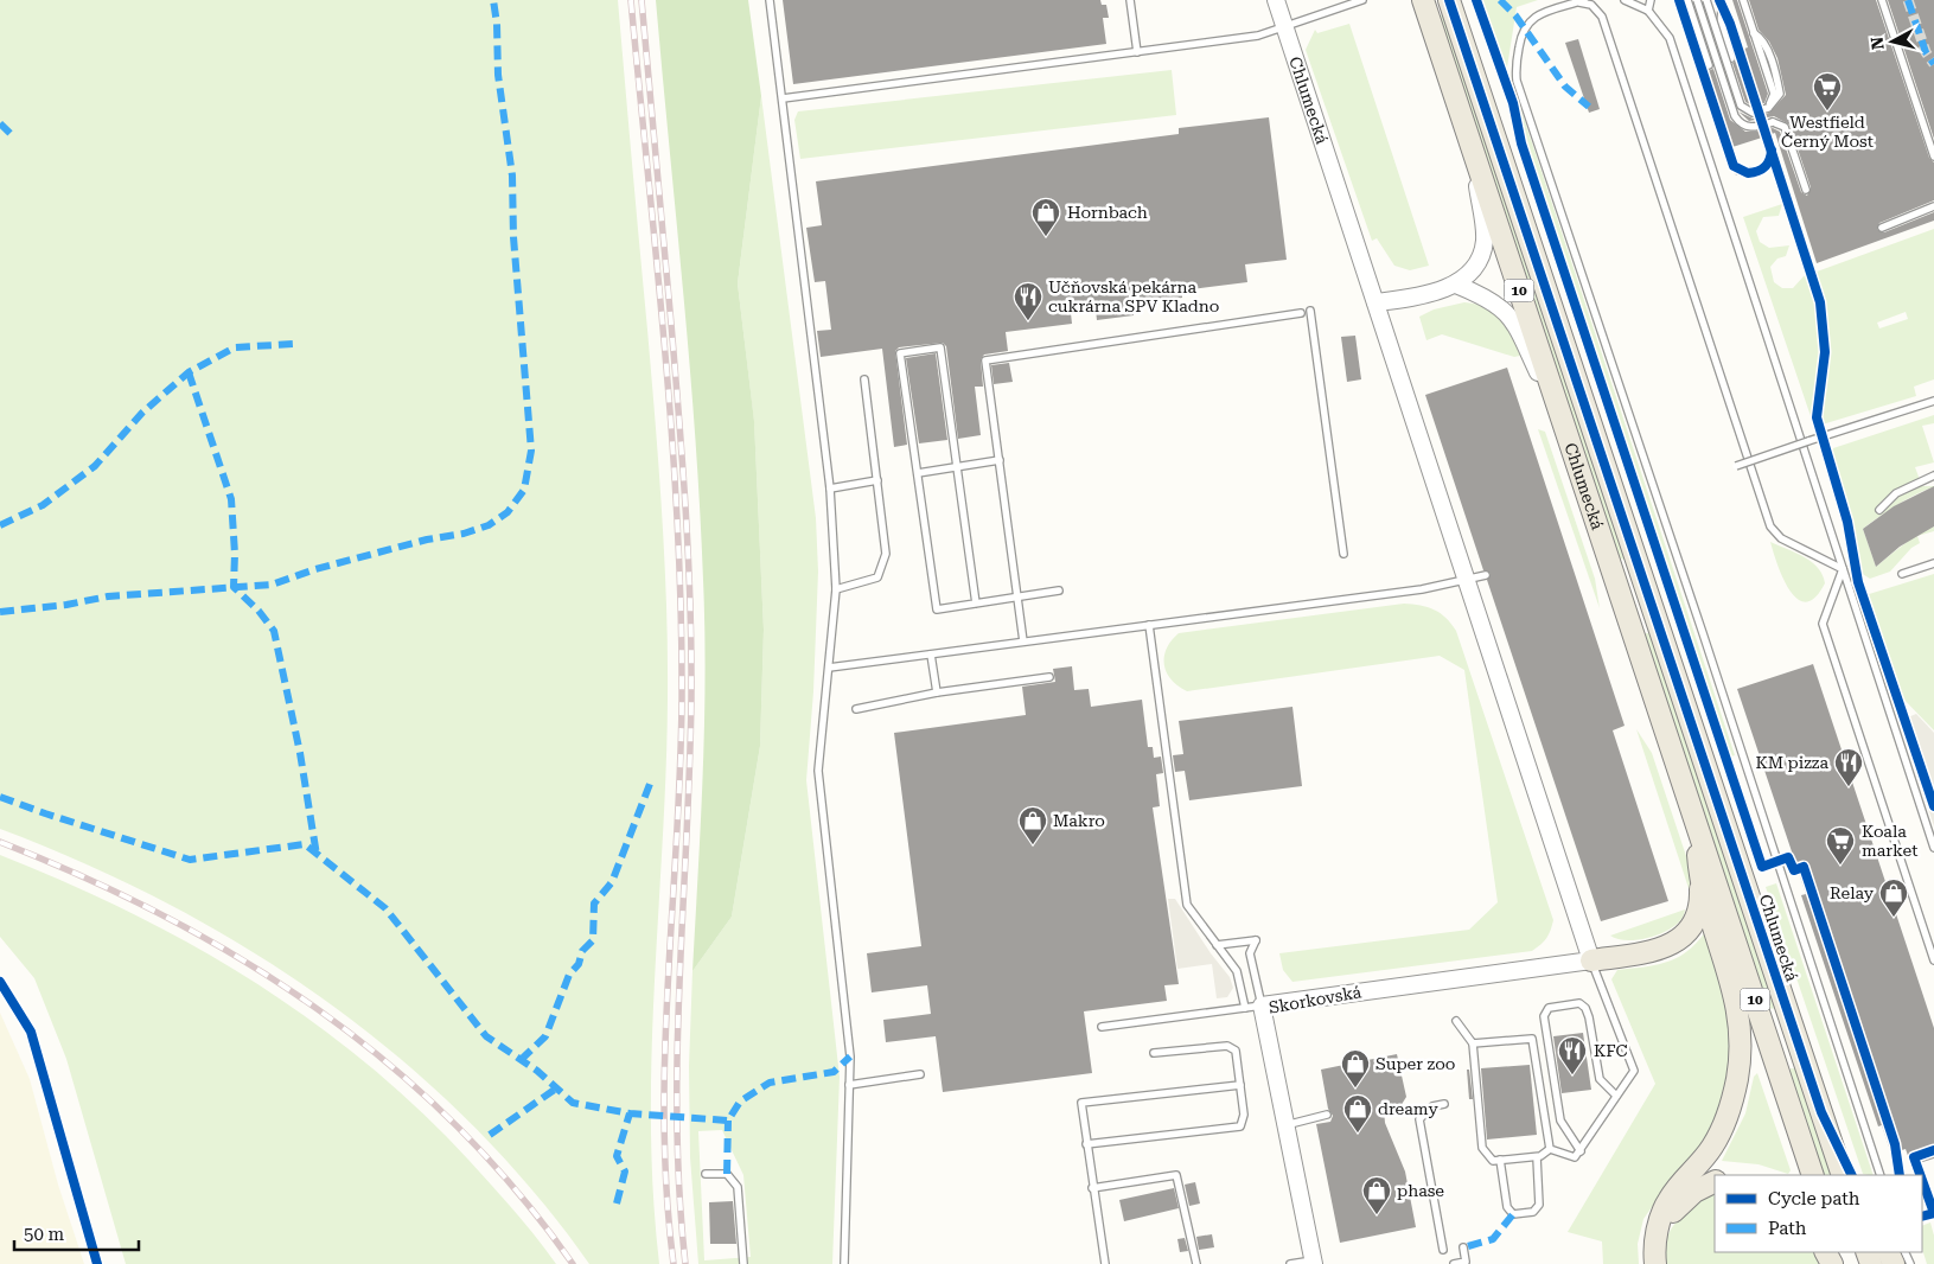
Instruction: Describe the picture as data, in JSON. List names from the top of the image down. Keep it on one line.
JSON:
{"streets":{"main road":["Chlumecká","10"],"street":["Skorkovská"]},"crossings":[["Chlumecká","10"],["Chlumecká","Skorkovská"]],"places":{"supermarket":["Westfield Černý Most","Koala market"],"shop":["Hornbach","Makro","Relay","Super zoo","dreamy","phase"],"restaurant":["Učňovská pekárna cukrárna SPV Kladno","KM pizza","KFC"]},"legend":["Cycle path","Path"],"scale_bar":"50 m","north":"left"}
